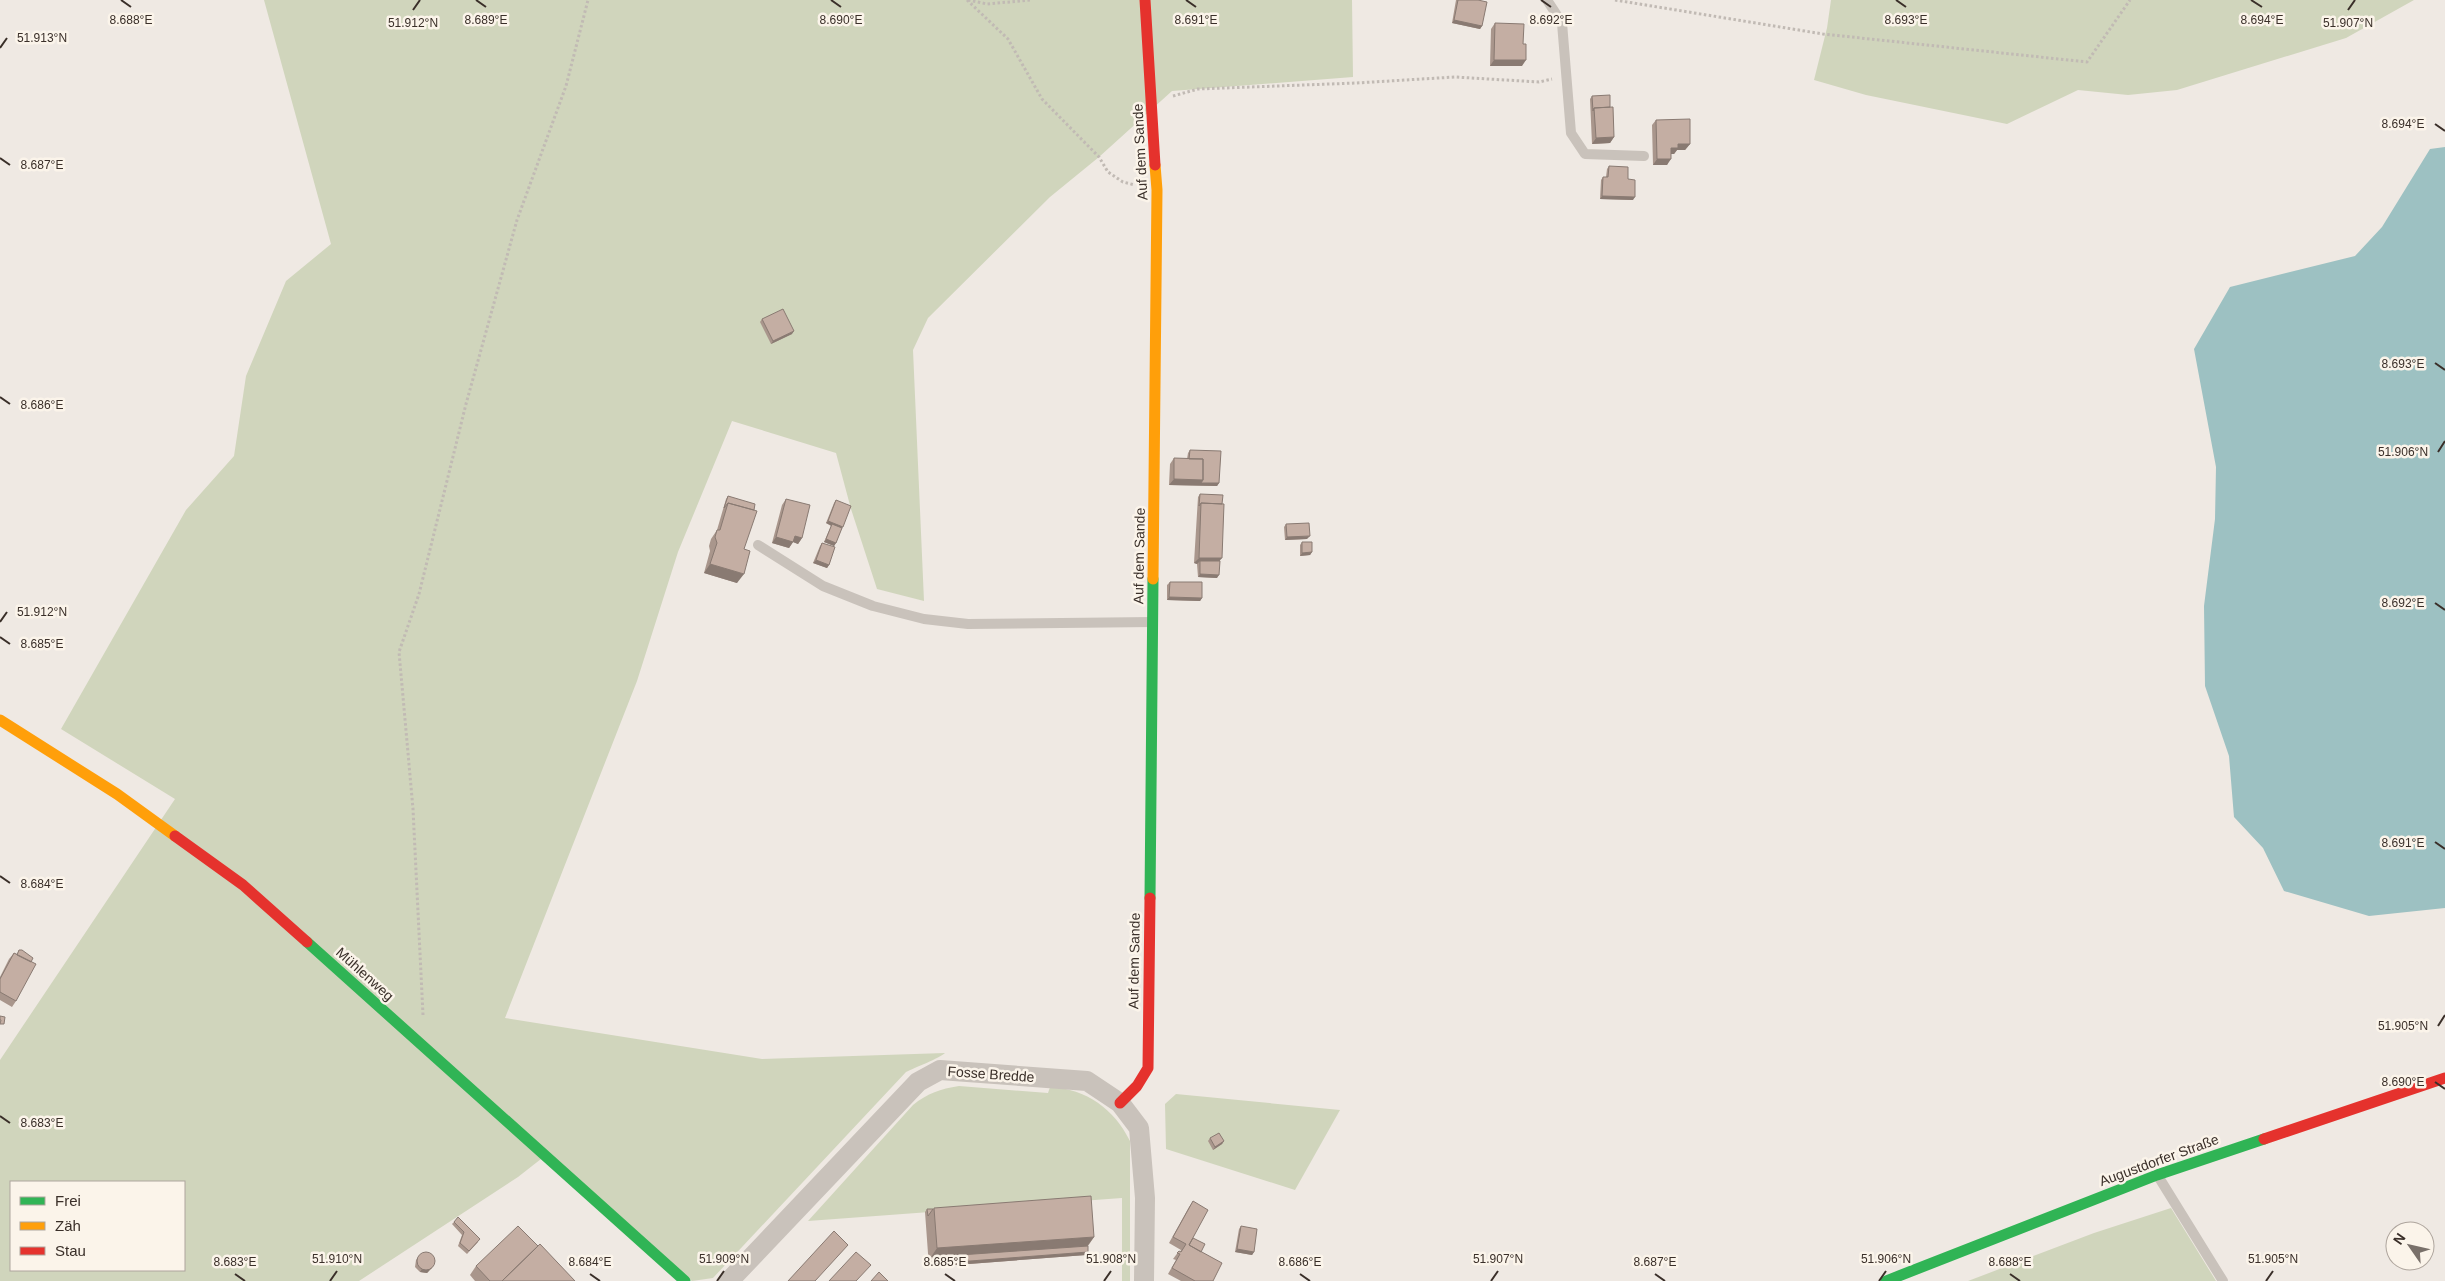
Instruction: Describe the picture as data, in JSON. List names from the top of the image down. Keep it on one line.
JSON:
{"streets":{"street":["Auf dem Sande","Mühlenweg","Fosse Bredde","Augustdorfer Straße"]},"crossings":[["Auf dem Sande","Fosse Bredde"]],"legend":["Frei","Zäh","Stau"],"north":"top left","coordinates":["8.688°E","8.689°E","8.691°E","8.692°E","8.693°E","8.694°E","8.690°E","51.912°N","51.907°N","51.913°N","8.687°E","8.686°E","51.906°N","8.685°E","8.684°E","51.905°N","8.683°E","51.910°N","51.909°N","51.908°N"]}
